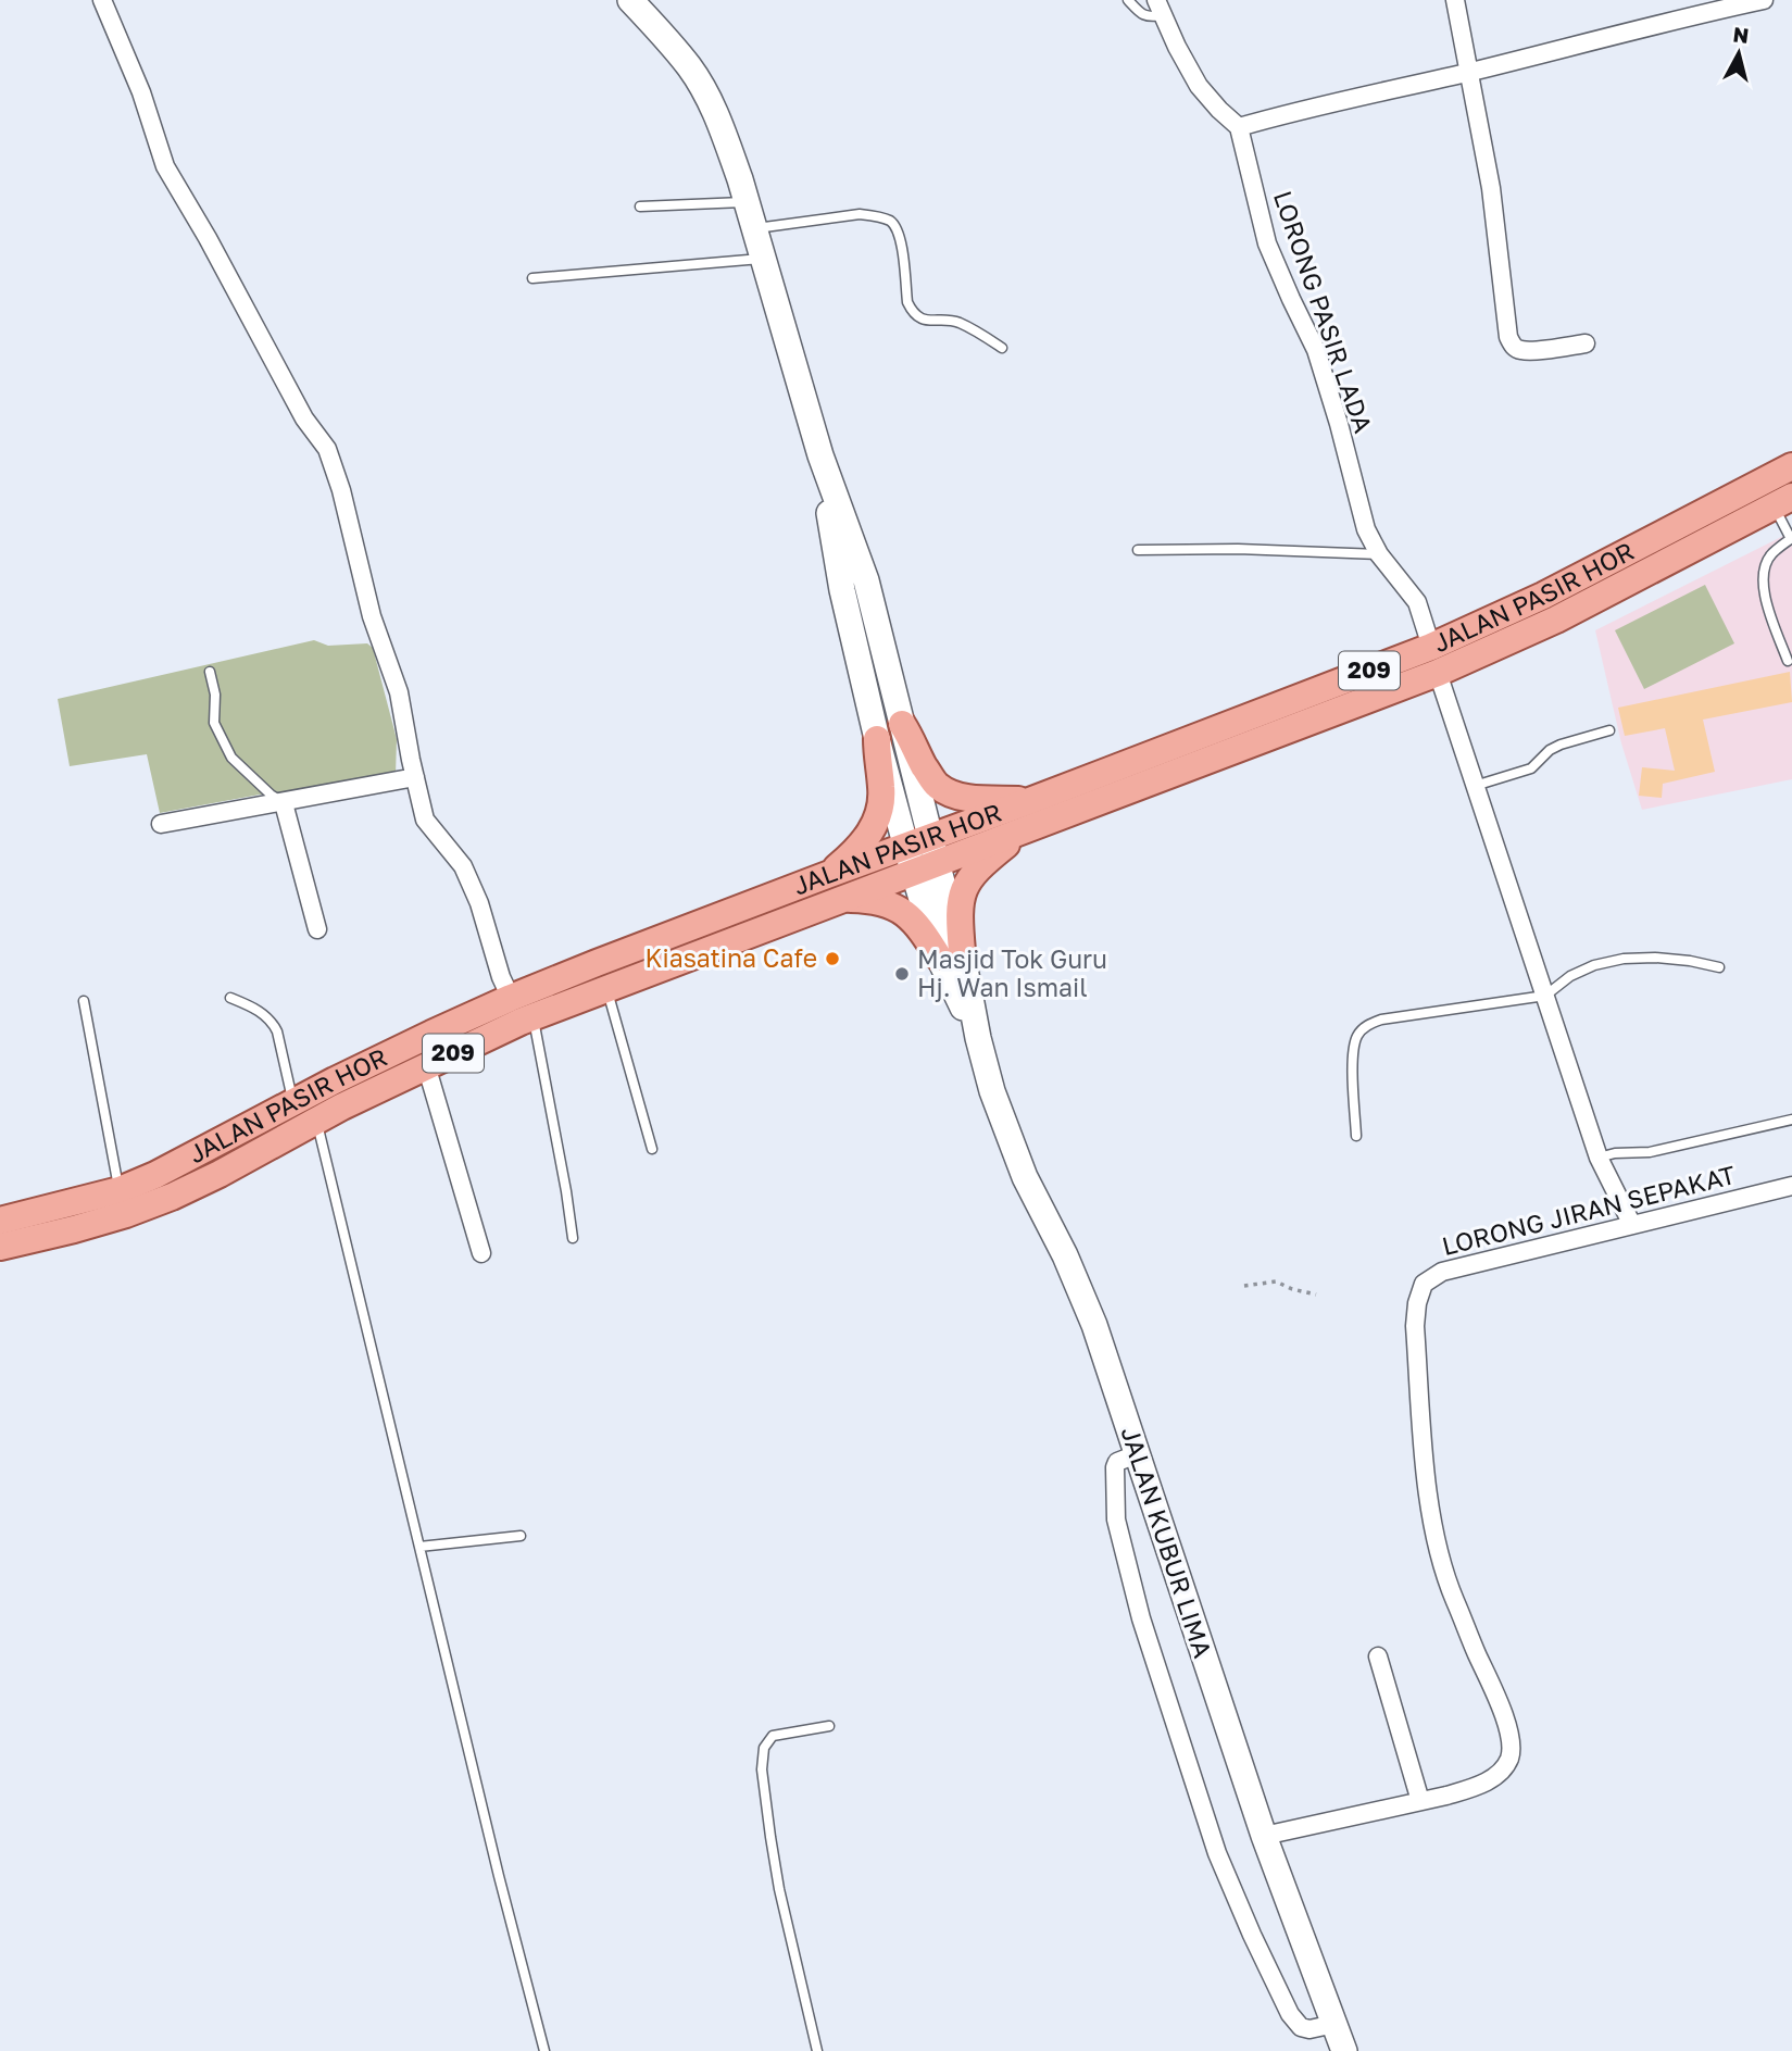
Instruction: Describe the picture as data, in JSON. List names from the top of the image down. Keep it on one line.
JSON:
{"streets":{"main road":["JALAN PASIR HOR","209","JALAN KUBUR LIMA"],"street":["LORONG PASIR LADA","LORONG JIRAN SEPAKAT"]},"crossings":[["LORONG PASIR LADA","JALAN PASIR HOR"],["JALAN PASIR HOR","JALAN KUBUR LIMA"],["LORONG JIRAN SEPAKAT","JALAN KUBUR LIMA"]],"places":["Kiasatina Cafe","Masjid Tok Guru Hj. Wan Ismail"],"north":"top"}
